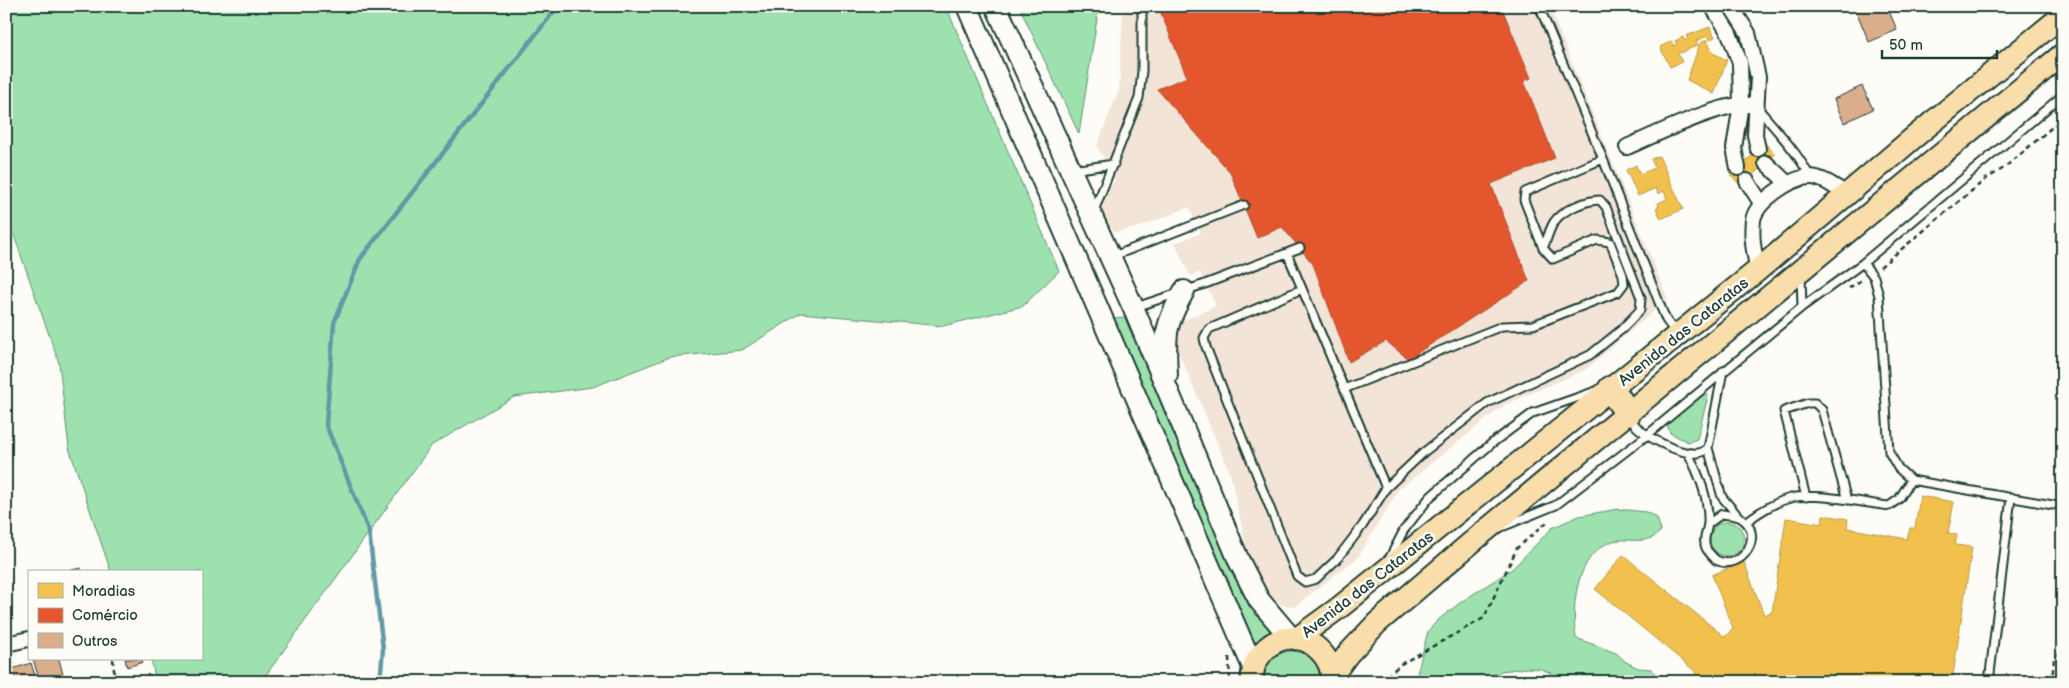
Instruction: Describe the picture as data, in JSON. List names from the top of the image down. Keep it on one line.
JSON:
{"streets":{"main road":["Avenida das Cataratas"]},"legend":["Moradias","Comércio","Outros"],"scale_bar":"50 m"}
